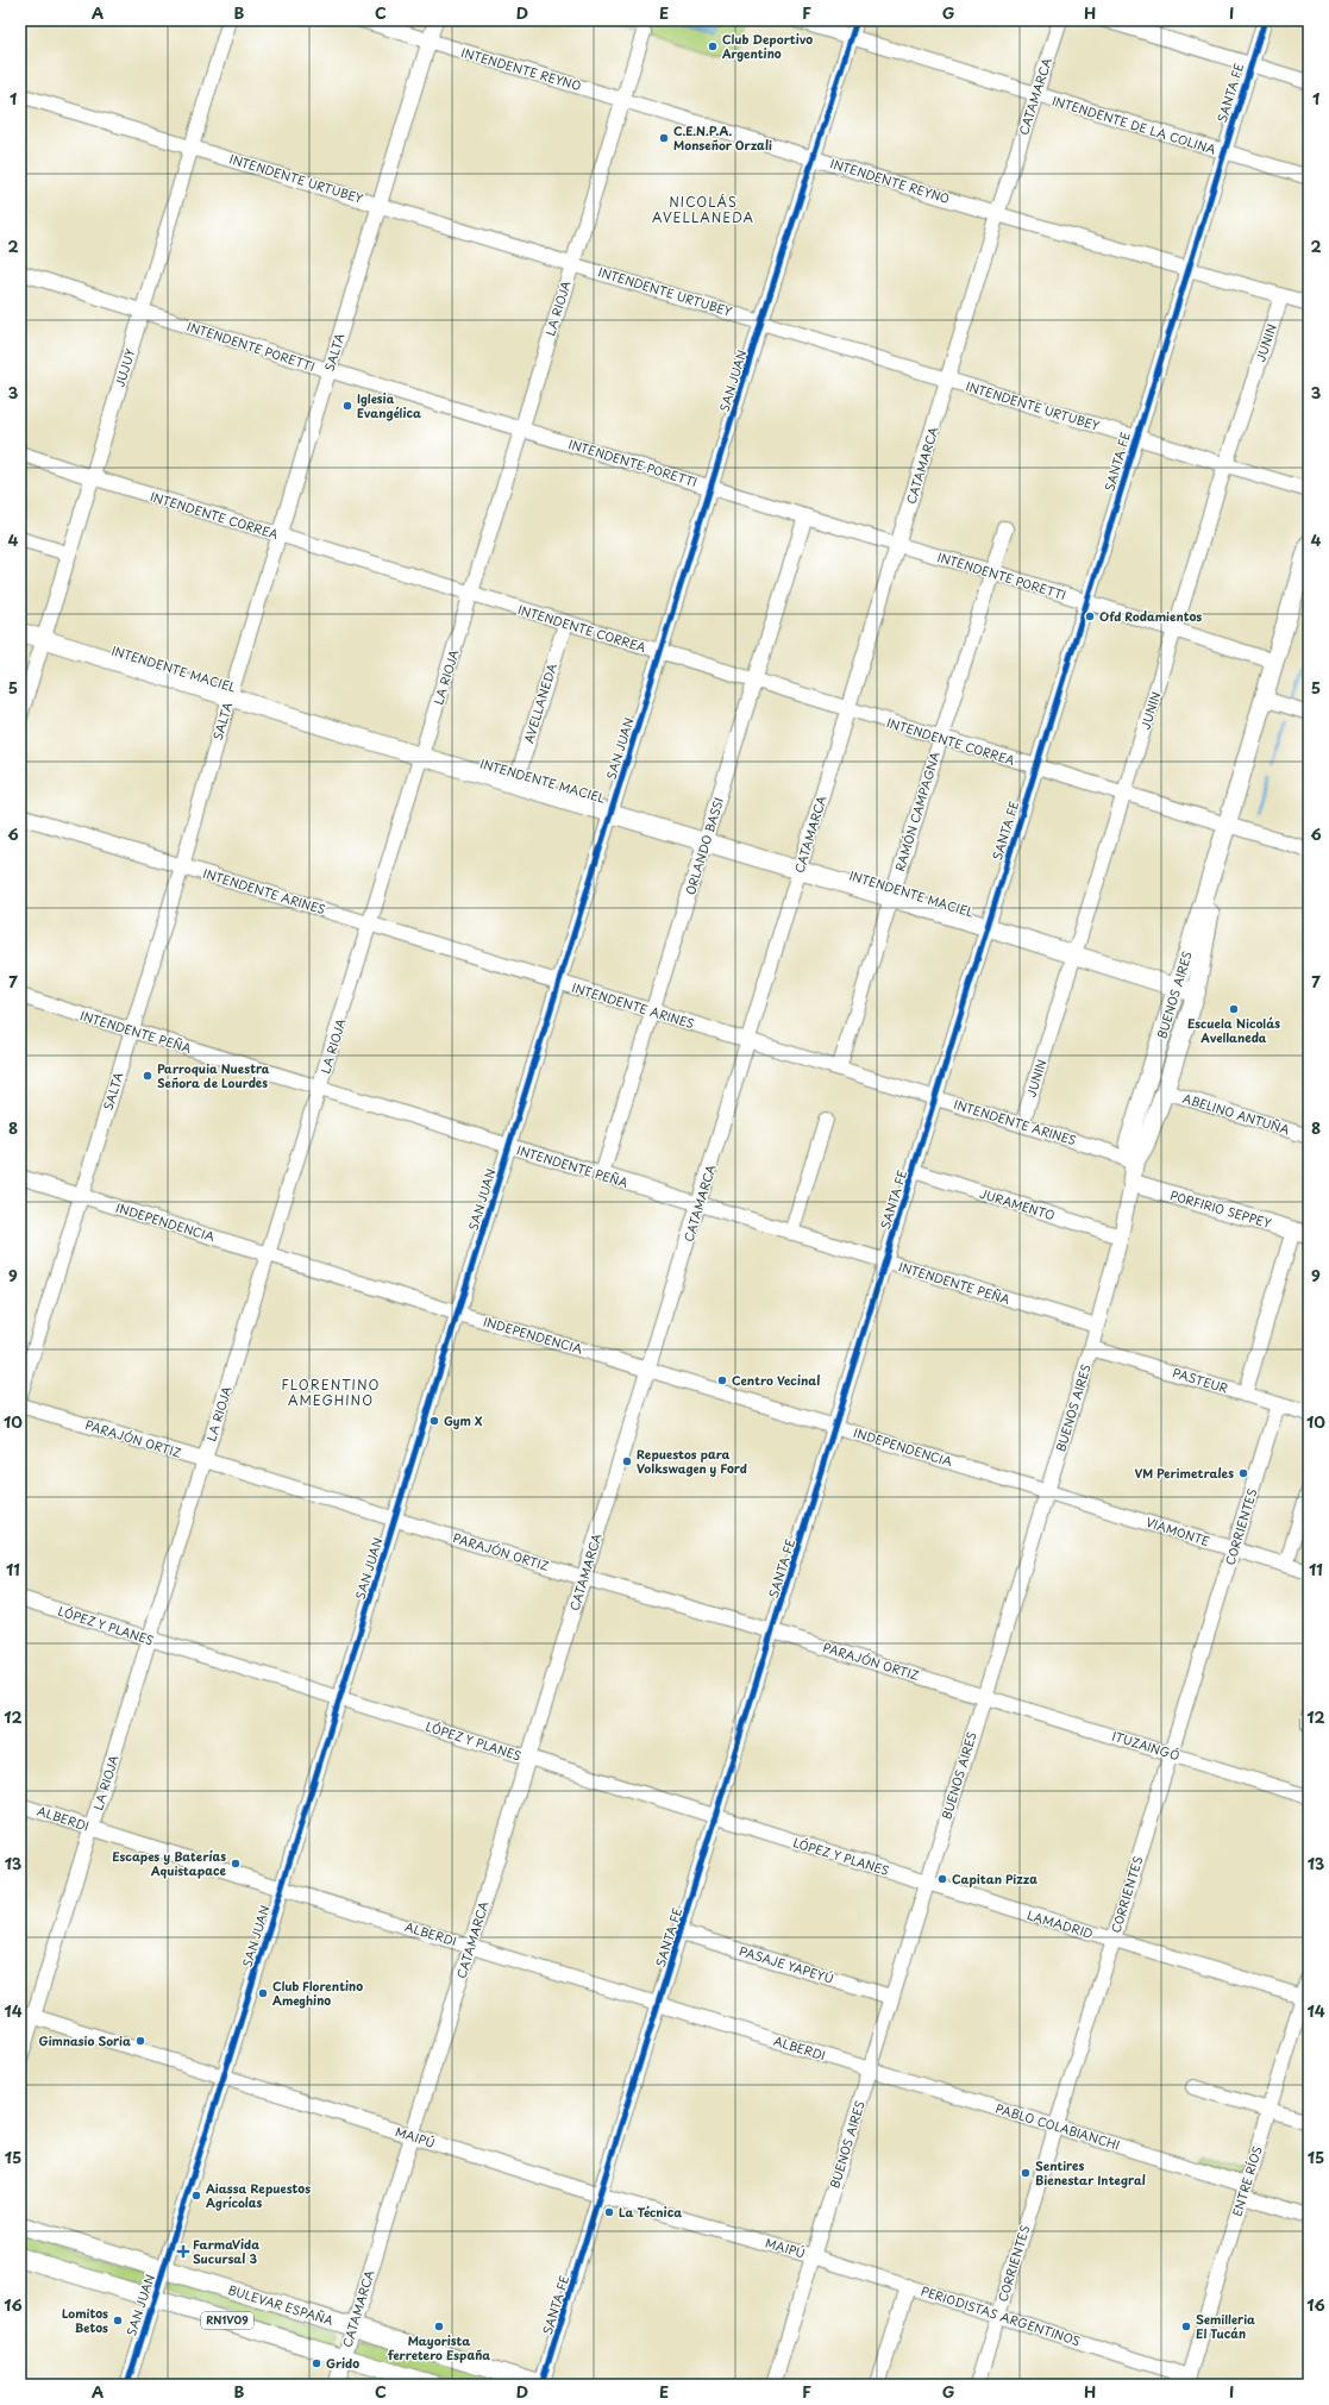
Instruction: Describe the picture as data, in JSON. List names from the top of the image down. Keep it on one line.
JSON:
{"streets":{"main road":["INTENDENTE MACIEL","BUENOS AIRES","PORFIRIO SEPPEY","BULEVAR ESPAÑA","RN1V09"],"street":["INTENDENTE REYNO","SANTA FE","CATAMARCA","INTENDENTE DE LA COLINA","INTENDENTE URTUBEY","LA RIOJA","JUNIN","INTENDENTE PORETTI","SALTA","JUJUY","SAN JUAN","INTENDENTE CORREA","AVELLANEDA","RAMÓN CAMPAGNA","ORLANDO BASSI","INTENDENTE ARINES","INTENDENTE PEÑA","ABELINO ANTUÑA","JURAMENTO","INDEPENDENCIA","PASTEUR","PARAJÓN ORTIZ","CORRIENTES","VIAMONTE","LÓPEZ Y PLANES","ITUZAINGÓ","ALBERDI","LAMADRID","PASAJE YAPEYÚ","PABLO COLABIANCHI","MAIPÚ","ENTRE RÍOS","PERIODISTAS ARGENTINOS"]},"crossings":[["INTENDENTE REYNO","SANTA FE"],["INTENDENTE REYNO","CATAMARCA"],["INTENDENTE REYNO","LA RIOJA"],["INTENDENTE REYNO","JUNIN"],["INTENDENTE REYNO","SALTA"],["INTENDENTE REYNO","SAN JUAN"],["SANTA FE","INTENDENTE DE LA COLINA"],["SANTA FE","INTENDENTE URTUBEY"],["SANTA FE","INTENDENTE PORETTI"],["SANTA FE","INTENDENTE CORREA"],["SANTA FE","INTENDENTE MACIEL"],["SANTA FE","INTENDENTE ARINES"],["SANTA FE","INTENDENTE PEÑA"],["SANTA FE","JURAMENTO"],["SANTA FE","INDEPENDENCIA"],["SANTA FE","PARAJÓN ORTIZ"],["SANTA FE","LÓPEZ Y PLANES"],["SANTA FE","ALBERDI"],["SANTA FE","PASAJE YAPEYÚ"],["SANTA FE","MAIPÚ"],["SANTA FE","BULEVAR ESPAÑA"],["CATAMARCA","INTENDENTE DE LA COLINA"],["CATAMARCA","INTENDENTE URTUBEY"],["CATAMARCA","INTENDENTE PORETTI"],["CATAMARCA","INTENDENTE CORREA"],["CATAMARCA","INTENDENTE MACIEL"],["CATAMARCA","INTENDENTE ARINES"],["CATAMARCA","INTENDENTE PEÑA"],["CATAMARCA","INDEPENDENCIA"],["CATAMARCA","PARAJÓN ORTIZ"],["CATAMARCA","LÓPEZ Y PLANES"],["CATAMARCA","ALBERDI"],["CATAMARCA","MAIPÚ"],["CATAMARCA","BULEVAR ESPAÑA"],["CATAMARCA","RN1V09"],["INTENDENTE DE LA COLINA","SAN JUAN"],["INTENDENTE URTUBEY","LA RIOJA"],["INTENDENTE URTUBEY","JUNIN"],["INTENDENTE URTUBEY","SALTA"],["INTENDENTE URTUBEY","JUJUY"],["INTENDENTE URTUBEY","SAN JUAN"],["LA RIOJA","INTENDENTE PORETTI"],["LA RIOJA","INTENDENTE CORREA"],["LA RIOJA","INTENDENTE MACIEL"],["LA RIOJA","INTENDENTE ARINES"],["LA RIOJA","INTENDENTE PEÑA"],["LA RIOJA","INDEPENDENCIA"],["LA RIOJA","PARAJÓN ORTIZ"],["LA RIOJA","LÓPEZ Y PLANES"],["LA RIOJA","ALBERDI"],["LA RIOJA","MAIPÚ"],["JUNIN","INTENDENTE PORETTI"],["JUNIN","INTENDENTE CORREA"],["JUNIN","INTENDENTE MACIEL"],["JUNIN","INTENDENTE ARINES"],["INTENDENTE PORETTI","SALTA"],["INTENDENTE PORETTI","JUJUY"],["INTENDENTE PORETTI","SAN JUAN"],["INTENDENTE PORETTI","RAMÓN CAMPAGNA"],["INTENDENTE PORETTI","ORLANDO BASSI"],["INTENDENTE PORETTI","BUENOS AIRES"],["SALTA","INTENDENTE CORREA"],["SALTA","INTENDENTE MACIEL"],["SALTA","INTENDENTE ARINES"],["SALTA","INTENDENTE PEÑA"],["SALTA","INDEPENDENCIA"],["JUJUY","INTENDENTE CORREA"],["JUJUY","INTENDENTE MACIEL"],["SAN JUAN","INTENDENTE CORREA"],["SAN JUAN","INTENDENTE MACIEL"],["SAN JUAN","INTENDENTE ARINES"],["SAN JUAN","INTENDENTE PEÑA"],["SAN JUAN","INDEPENDENCIA"],["SAN JUAN","PARAJÓN ORTIZ"],["SAN JUAN","LÓPEZ Y PLANES"],["SAN JUAN","ALBERDI"],["SAN JUAN","MAIPÚ"],["SAN JUAN","BULEVAR ESPAÑA"],["SAN JUAN","RN1V09"],["INTENDENTE CORREA","AVELLANEDA"],["INTENDENTE CORREA","RAMÓN CAMPAGNA"],["INTENDENTE CORREA","ORLANDO BASSI"],["INTENDENTE CORREA","BUENOS AIRES"],["INTENDENTE MACIEL","AVELLANEDA"],["INTENDENTE MACIEL","RAMÓN CAMPAGNA"],["INTENDENTE MACIEL","ORLANDO BASSI"],["INTENDENTE MACIEL","BUENOS AIRES"],["RAMÓN CAMPAGNA","INTENDENTE ARINES"],["ORLANDO BASSI","INTENDENTE ARINES"],["ORLANDO BASSI","INTENDENTE PEÑA"],["INTENDENTE ARINES","BUENOS AIRES"],["BUENOS AIRES","INTENDENTE PEÑA"],["BUENOS AIRES","ABELINO ANTUÑA"],["BUENOS AIRES","JURAMENTO"],["BUENOS AIRES","PORFIRIO SEPPEY"],["BUENOS AIRES","INDEPENDENCIA"],["BUENOS AIRES","PASTEUR"],["BUENOS AIRES","PARAJÓN ORTIZ"],["BUENOS AIRES","VIAMONTE"],["BUENOS AIRES","LÓPEZ Y PLANES"],["BUENOS AIRES","ITUZAINGÓ"],["BUENOS AIRES","ALBERDI"],["BUENOS AIRES","LAMADRID"],["BUENOS AIRES","PASAJE YAPEYÚ"],["BUENOS AIRES","PABLO COLABIANCHI"],["BUENOS AIRES","MAIPÚ"],["BUENOS AIRES","PERIODISTAS ARGENTINOS"],["INDEPENDENCIA","VIAMONTE"],["PASTEUR","CORRIENTES"],["PARAJÓN ORTIZ","ITUZAINGÓ"],["CORRIENTES","VIAMONTE"],["CORRIENTES","ITUZAINGÓ"],["CORRIENTES","LAMADRID"],["CORRIENTES","PABLO COLABIANCHI"],["CORRIENTES","PERIODISTAS ARGENTINOS"],["LÓPEZ Y PLANES","LAMADRID"],["ALBERDI","PABLO COLABIANCHI"],["LAMADRID","ENTRE RÍOS"],["PABLO COLABIANCHI","ENTRE RÍOS"],["MAIPÚ","PERIODISTAS ARGENTINOS"],["ENTRE RÍOS","PERIODISTAS ARGENTINOS"]],"districts":["NICOLÁS AVELLANEDA","FLORENTINO AMEGHINO"],"places":{"other":["Club Deportivo Argentino","C.E.N.P.A. Monseñor Orzali","Iglesia Evangélica","Ofd Rodamientos","Escuela Nicolás Avellaneda","Parroquia Nuestra Señora de Lourdes","Centro Vecinal","Gym X","Repuestos para Volkswagen y Ford","VM Perimetrales","Escapes y Baterías Aquistapace","Capitan Pizza","Club Florentino Ameghino","Gimnasio Soria","Sentires Bienestar Integral","Aiassa Repuestos Agrícolas","La Técnica","Lomitos Betos","Mayorista ferretero España","Semilleria El Tucán","Grido"],"health":["FarmaVida Sucursal 3"]},"grid":{"columns":["A","B","C","D","E","F","G","H","I"],"rows":["1","2","3","4","5","6","7","8","9","10","11","12","13","14","15","16"]}}
